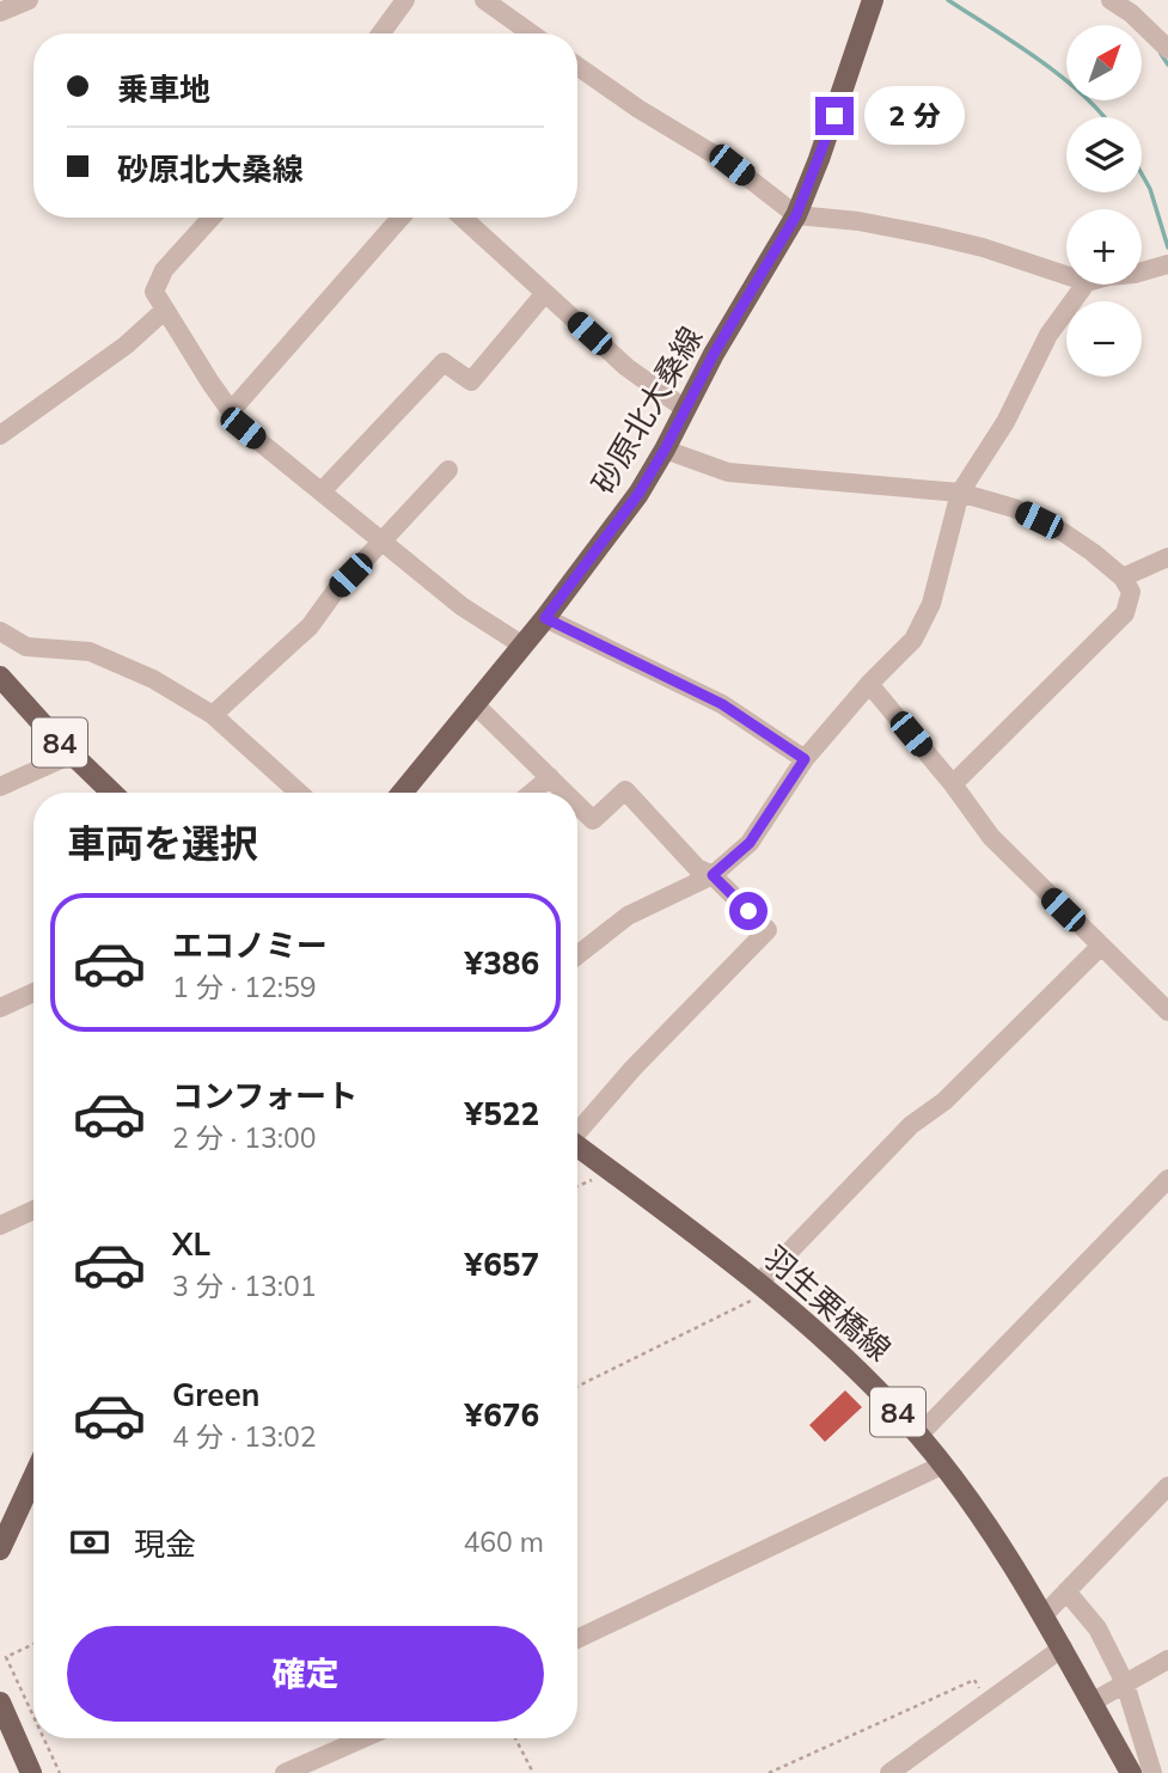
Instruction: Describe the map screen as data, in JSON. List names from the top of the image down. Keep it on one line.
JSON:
{"streets":{"main road":["砂原北大桑線","84","羽生栗橋線"]},"north":"top right","page":{"map_buttons":["+","−"],"banner":["乗車地","砂原北大桑線"],"bubble":"2 分","heading":"車両を選択","list":[{"name":"エコノミー","note":"1 分 · 12:59","value":"¥386"},{"name":"コンフォート","note":"2 分 · 13:00","value":"¥522"},{"name":"XL","note":"3 分 · 13:01","value":"¥657"},{"name":"Green","note":"4 分 · 13:02","value":"¥676"}],"pay":["現金","460 m"],"buttons":"確定"}}
